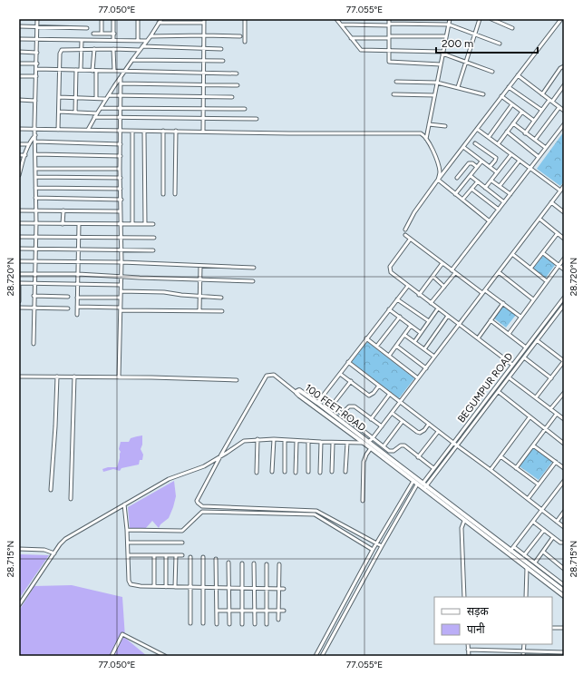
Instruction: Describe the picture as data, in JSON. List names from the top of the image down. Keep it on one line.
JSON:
{"streets":{"street":["BEGUMPUR ROAD","100 FEET ROAD"]},"crossings":[["BEGUMPUR ROAD","100 FEET ROAD"]],"legend":["सड़क","पानी"],"scale_bar":"200 m","coordinates":["77.050°E","77.055°E","28.720°N","28.715°N"]}
